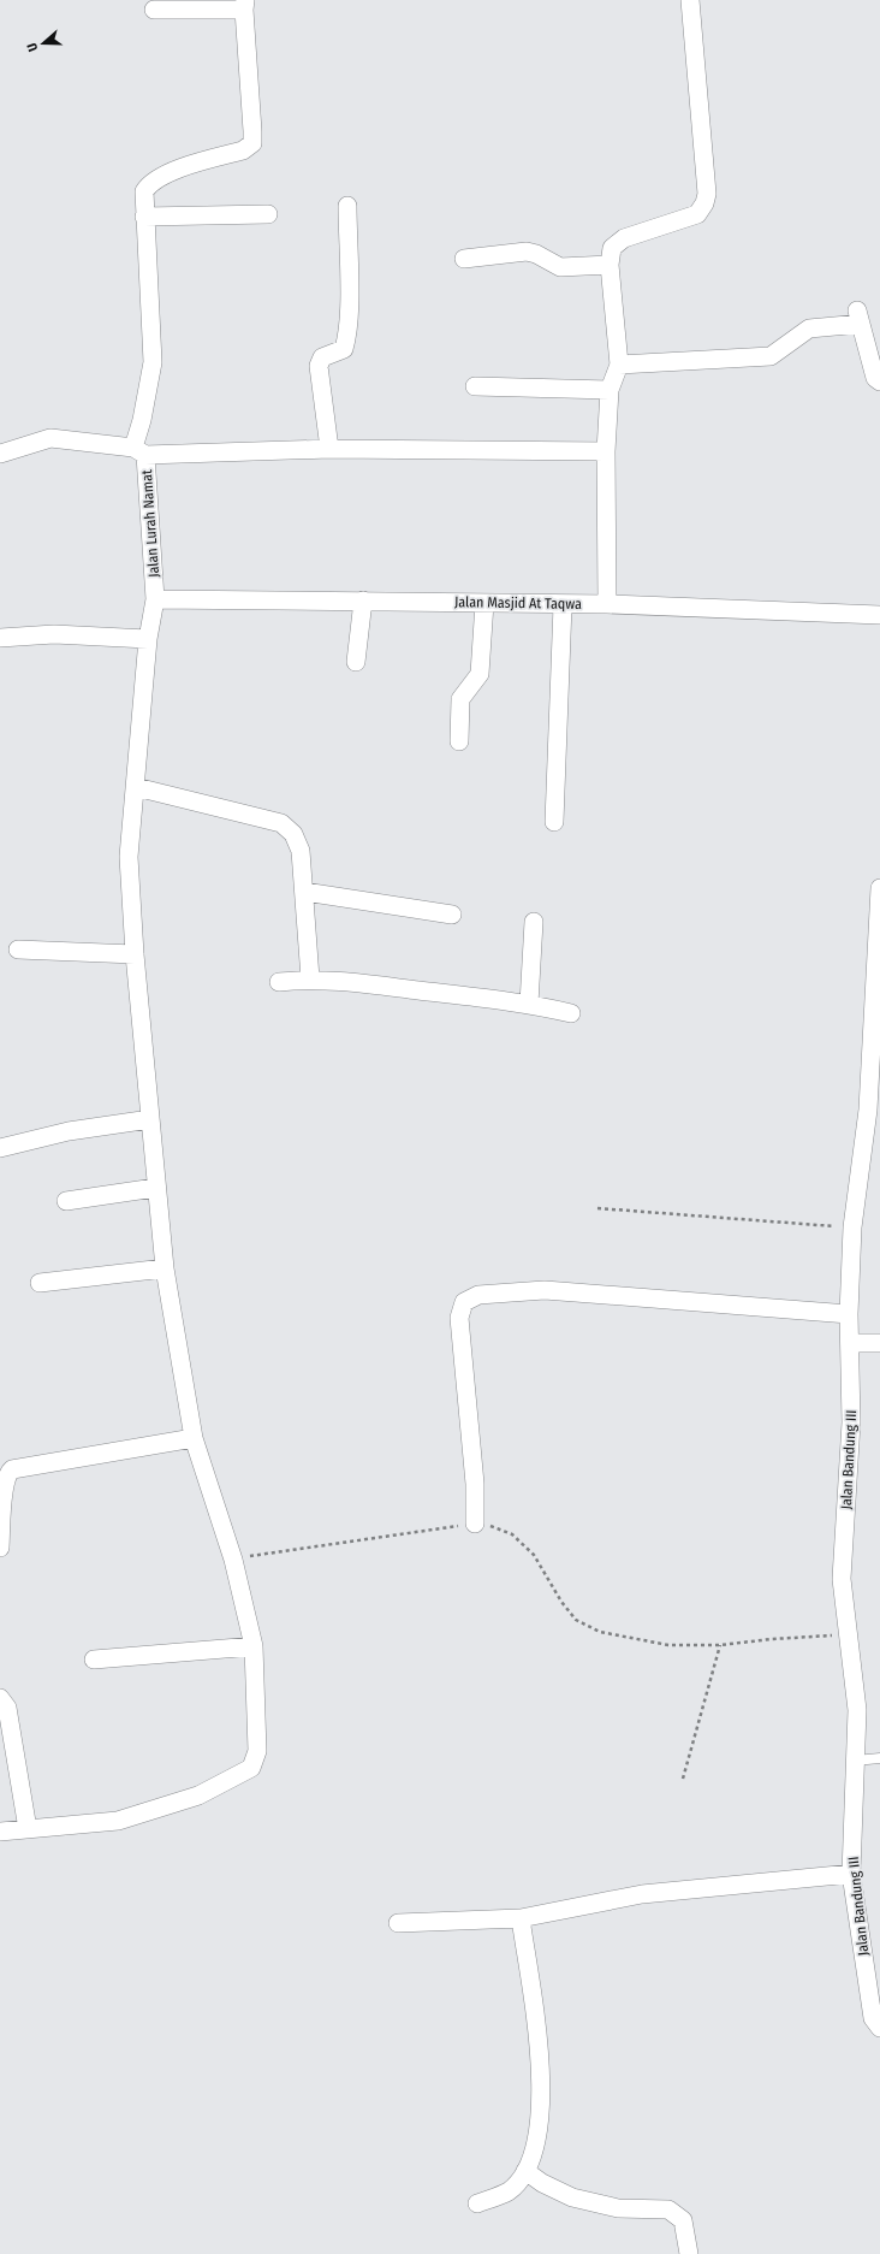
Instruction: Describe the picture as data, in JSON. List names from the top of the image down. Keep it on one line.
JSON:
{"streets":{"street":["Jalan Lurah Namat","Jalan Masjid At Taqwa","Jalan Bandung III"]},"crossings":[["Jalan Lurah Namat","Jalan Masjid At Taqwa"]],"north":"left"}
